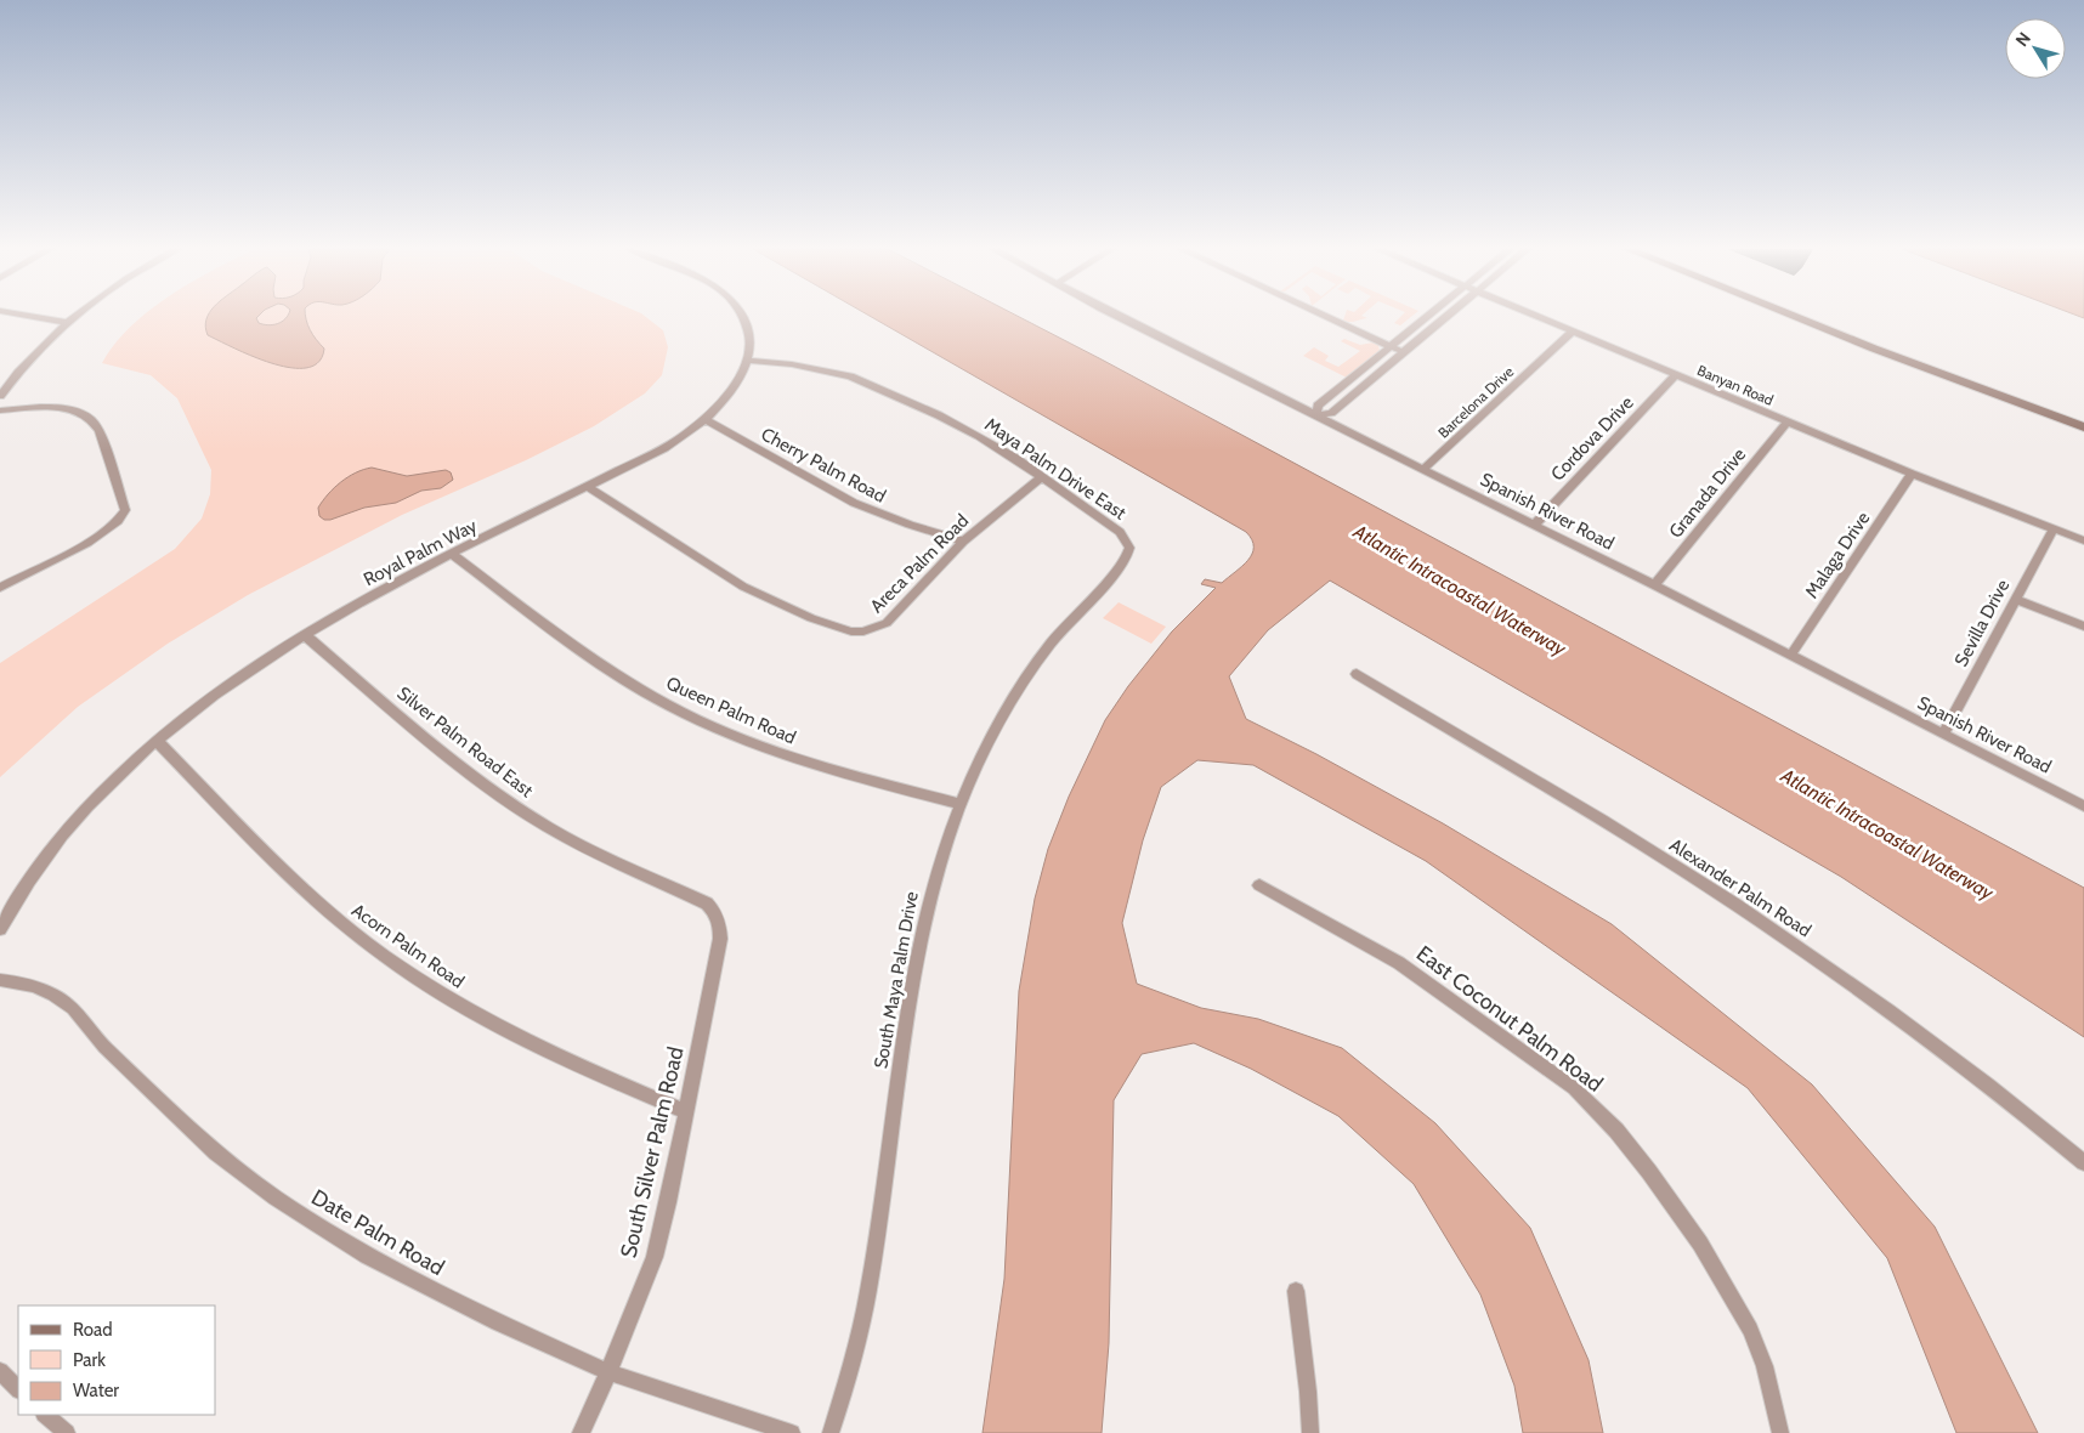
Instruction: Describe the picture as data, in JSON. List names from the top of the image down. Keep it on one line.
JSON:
{"streets":{"street":["Banyan Road","Barcelona Drive","Cordova Drive","Cherry Palm Road","Maya Palm Drive East","Granada Drive","Spanish River Road","Royal Palm Way","Malaga Drive","Areca Palm Road","Sevilla Drive","Queen Palm Road","Silver Palm Road East","Alexander Palm Road","Acorn Palm Road","South Maya Palm Drive","East Coconut Palm Road","South Silver Palm Road","Date Palm Road"]},"crossings":[["Banyan Road","Barcelona Drive"],["Banyan Road","Cordova Drive"],["Banyan Road","Granada Drive"],["Banyan Road","Malaga Drive"],["Banyan Road","Sevilla Drive"],["Barcelona Drive","Spanish River Road"],["Cordova Drive","Spanish River Road"],["Cherry Palm Road","Royal Palm Way"],["Cherry Palm Road","Areca Palm Road"],["Maya Palm Drive East","Royal Palm Way"],["Maya Palm Drive East","Areca Palm Road"],["Maya Palm Drive East","South Maya Palm Drive"],["Granada Drive","Spanish River Road"],["Spanish River Road","Malaga Drive"],["Spanish River Road","Sevilla Drive"],["Royal Palm Way","Areca Palm Road"],["Royal Palm Way","Queen Palm Road"],["Royal Palm Way","Silver Palm Road East"],["Royal Palm Way","Acorn Palm Road"],["Queen Palm Road","South Maya Palm Drive"],["Silver Palm Road East","South Silver Palm Road"],["Acorn Palm Road","South Silver Palm Road"],["South Silver Palm Road","Date Palm Road"]],"water":["Atlantic Intracoastal Waterway"],"legend":["Road","Park","Water"],"north":"top left"}
